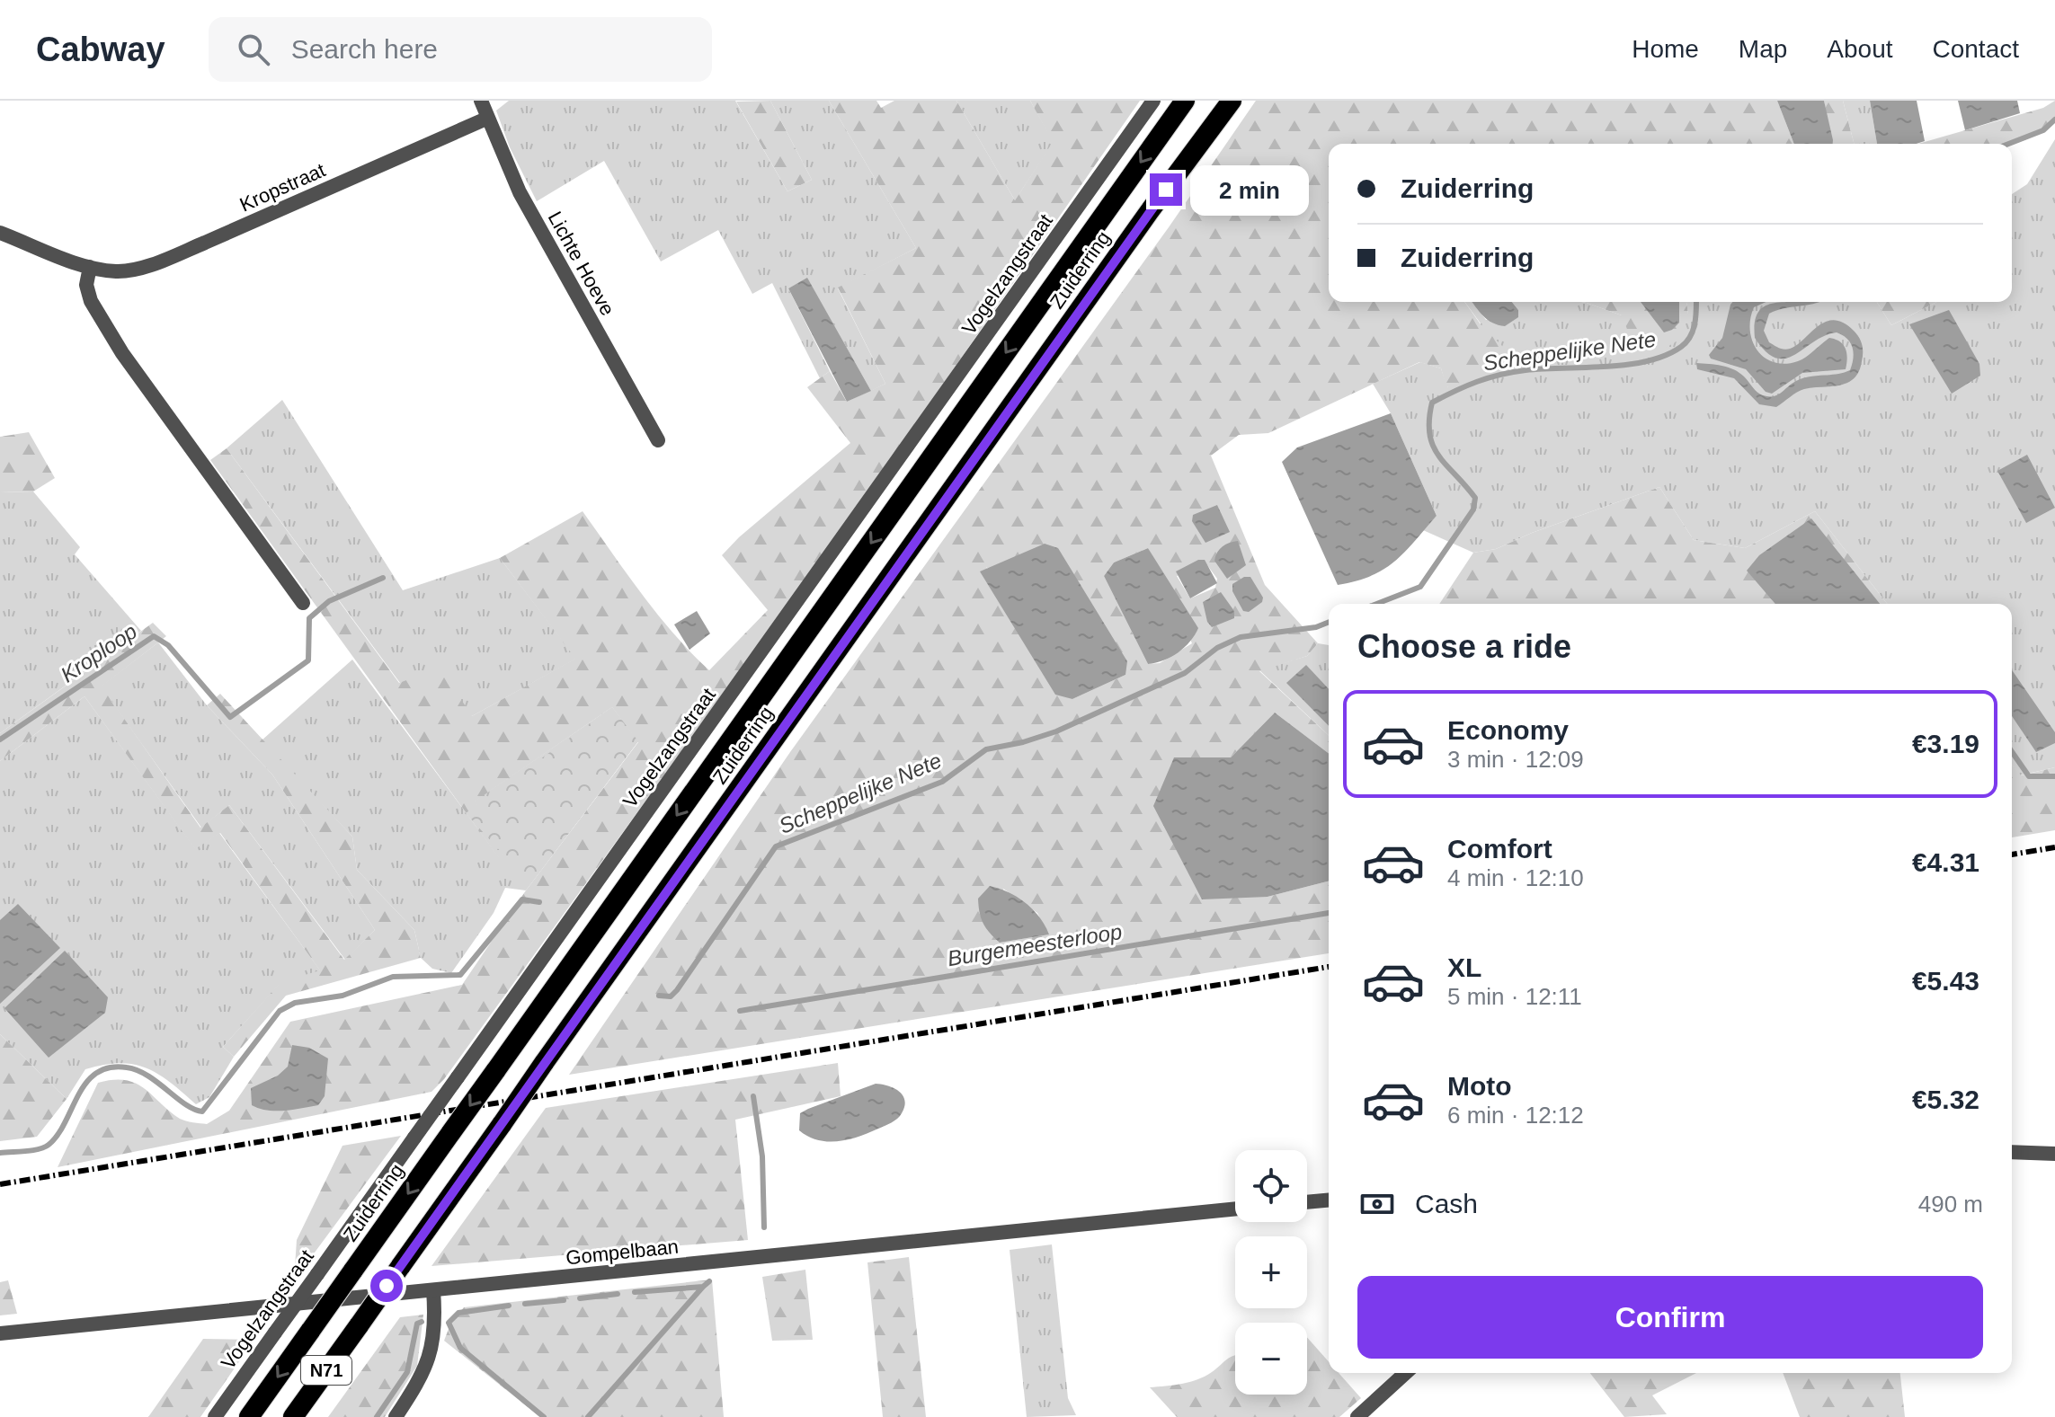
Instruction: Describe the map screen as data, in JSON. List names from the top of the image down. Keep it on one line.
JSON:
{"streets":{"highway":["Zuiderring","N71"],"street":["Kropstraat","Lichte Hoeve","Vogelzangstraat","Gompelbaan"]},"crossings":[["Kropstraat","Lichte Hoeve"]],"water":["Scheppelijke Nete","Kroploop","Burgemeesterloop"],"page":{"header":"Cabway","search":"Search here","nav":["Home","Map","About","Contact"],"banner":["Zuiderring","Zuiderring"],"bubble":"2 min","heading":"Choose a ride","list":[{"name":"Economy","note":"3 min · 12:09","value":"€3.19"},{"name":"Comfort","note":"4 min · 12:10","value":"€4.31"},{"name":"XL","note":"5 min · 12:11","value":"€5.43"},{"name":"Moto","note":"6 min · 12:12","value":"€5.32"}],"map_buttons":["+","−"],"pay":["Cash","490 m"],"buttons":"Confirm"}}
